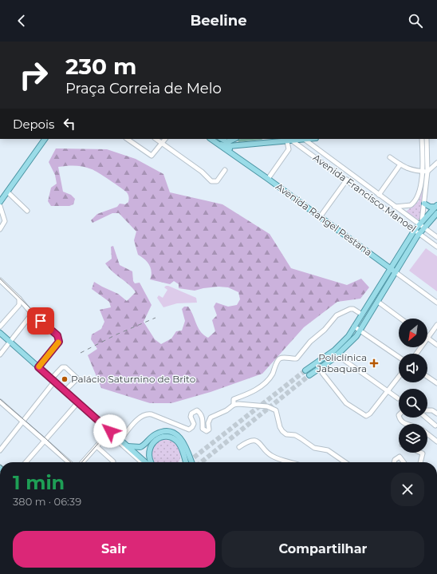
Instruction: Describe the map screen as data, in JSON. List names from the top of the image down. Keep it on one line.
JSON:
{"streets":{"main road":["Avenida Rangel Pestana"],"street":["Avenida Francisco Manoel"]},"places":{"health":["Policlínica Jabaquara"],"other":["Palácio Saturnino de Brito"]},"north":"bottom left","page":{"header":"Beeline","turn":["230 m","Praça Correia de Melo"],"then":"Depois","heading":["1 min","380 m · 06:39"],"buttons":["Sair","Compartilhar"]}}
